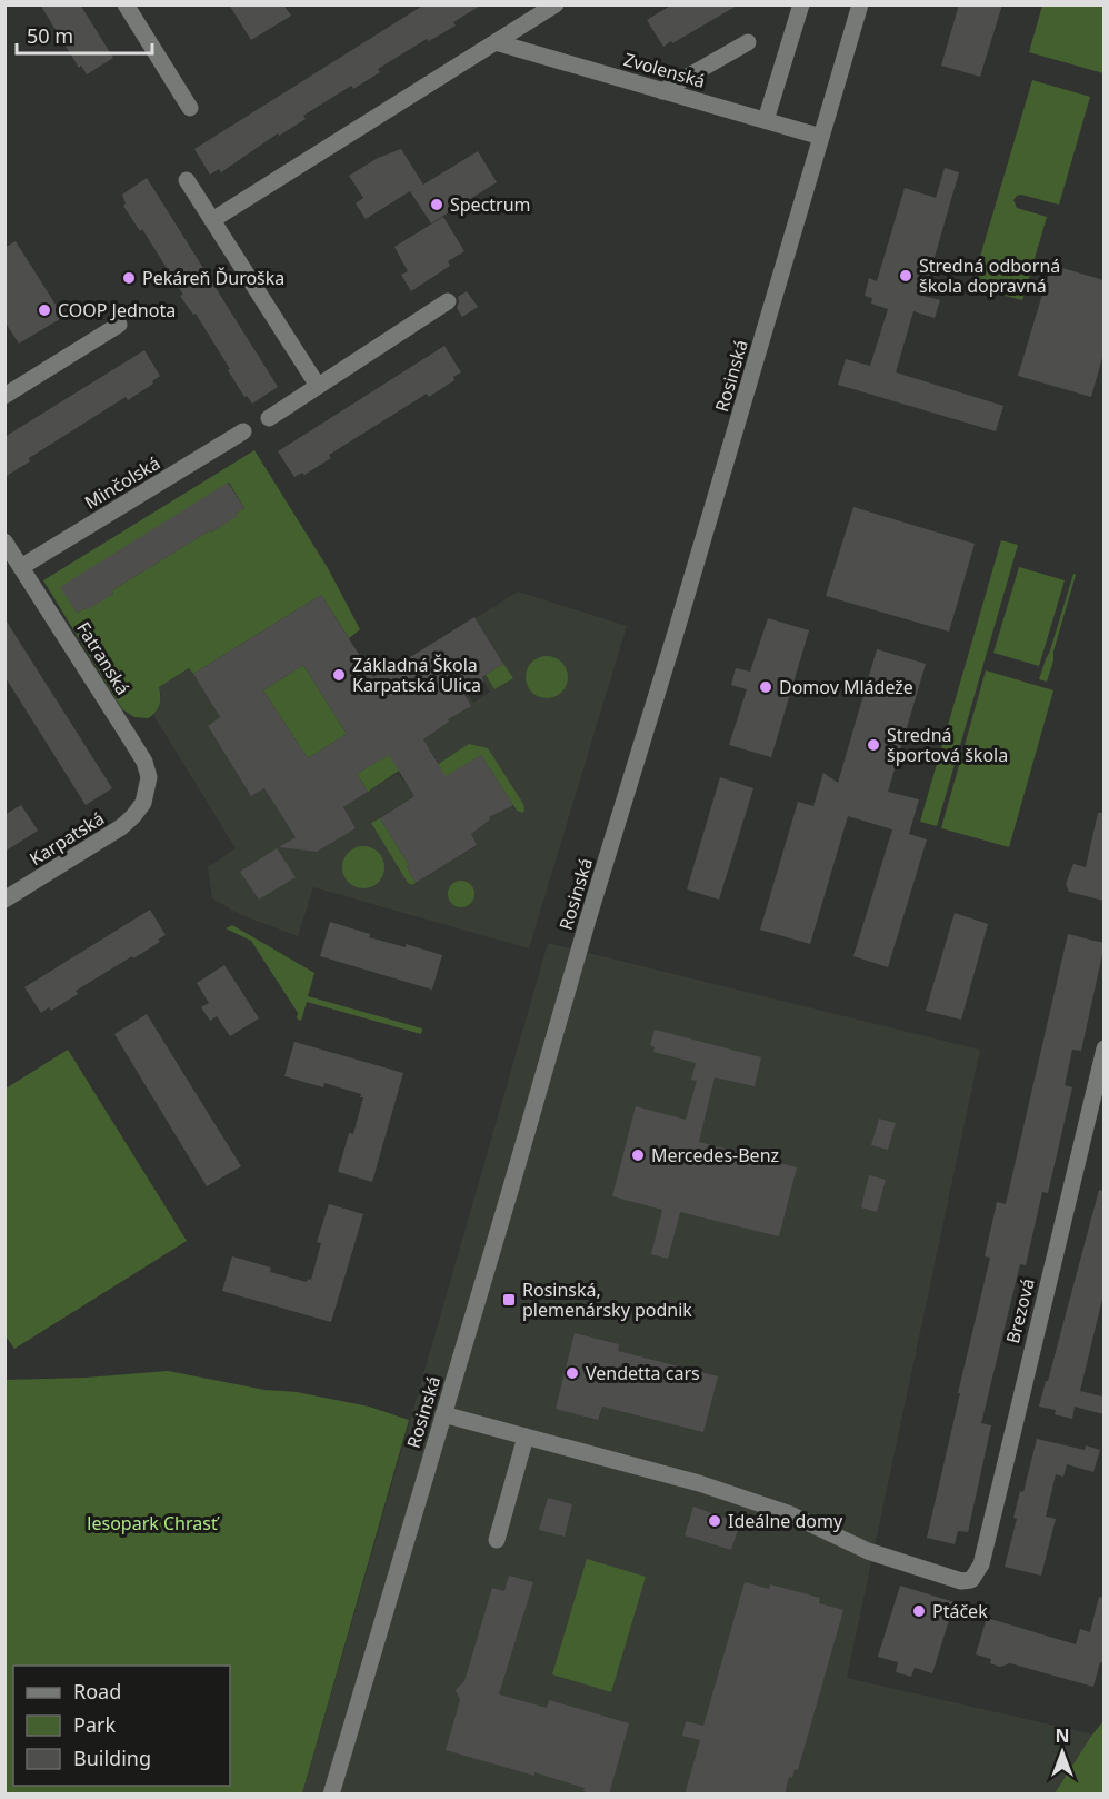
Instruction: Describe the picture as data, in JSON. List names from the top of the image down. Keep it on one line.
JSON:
{"streets":{"street":["Zvolenská","Rosinská","Minčolská","Fatranská","Karpatská","Brezová"]},"crossings":[["Zvolenská","Rosinská"],["Minčolská","Fatranská"],["Fatranská","Karpatská"]],"parks":["lesopark Chrasť"],"places":{"other":["Spectrum","Stredná odborná škola dopravná","Pekáreň Ďuroška","COOP Jednota","Základná Škola Karpatská Ulica","Domov Mládeže","Stredná športová škola","Mercedes-Benz","Vendetta cars","Ideálne domy","Ptáček"],"transit":["Rosinská, plemenársky podnik"]},"legend":["Road","Park","Building"],"scale_bar":"50 m","north":"top"}
